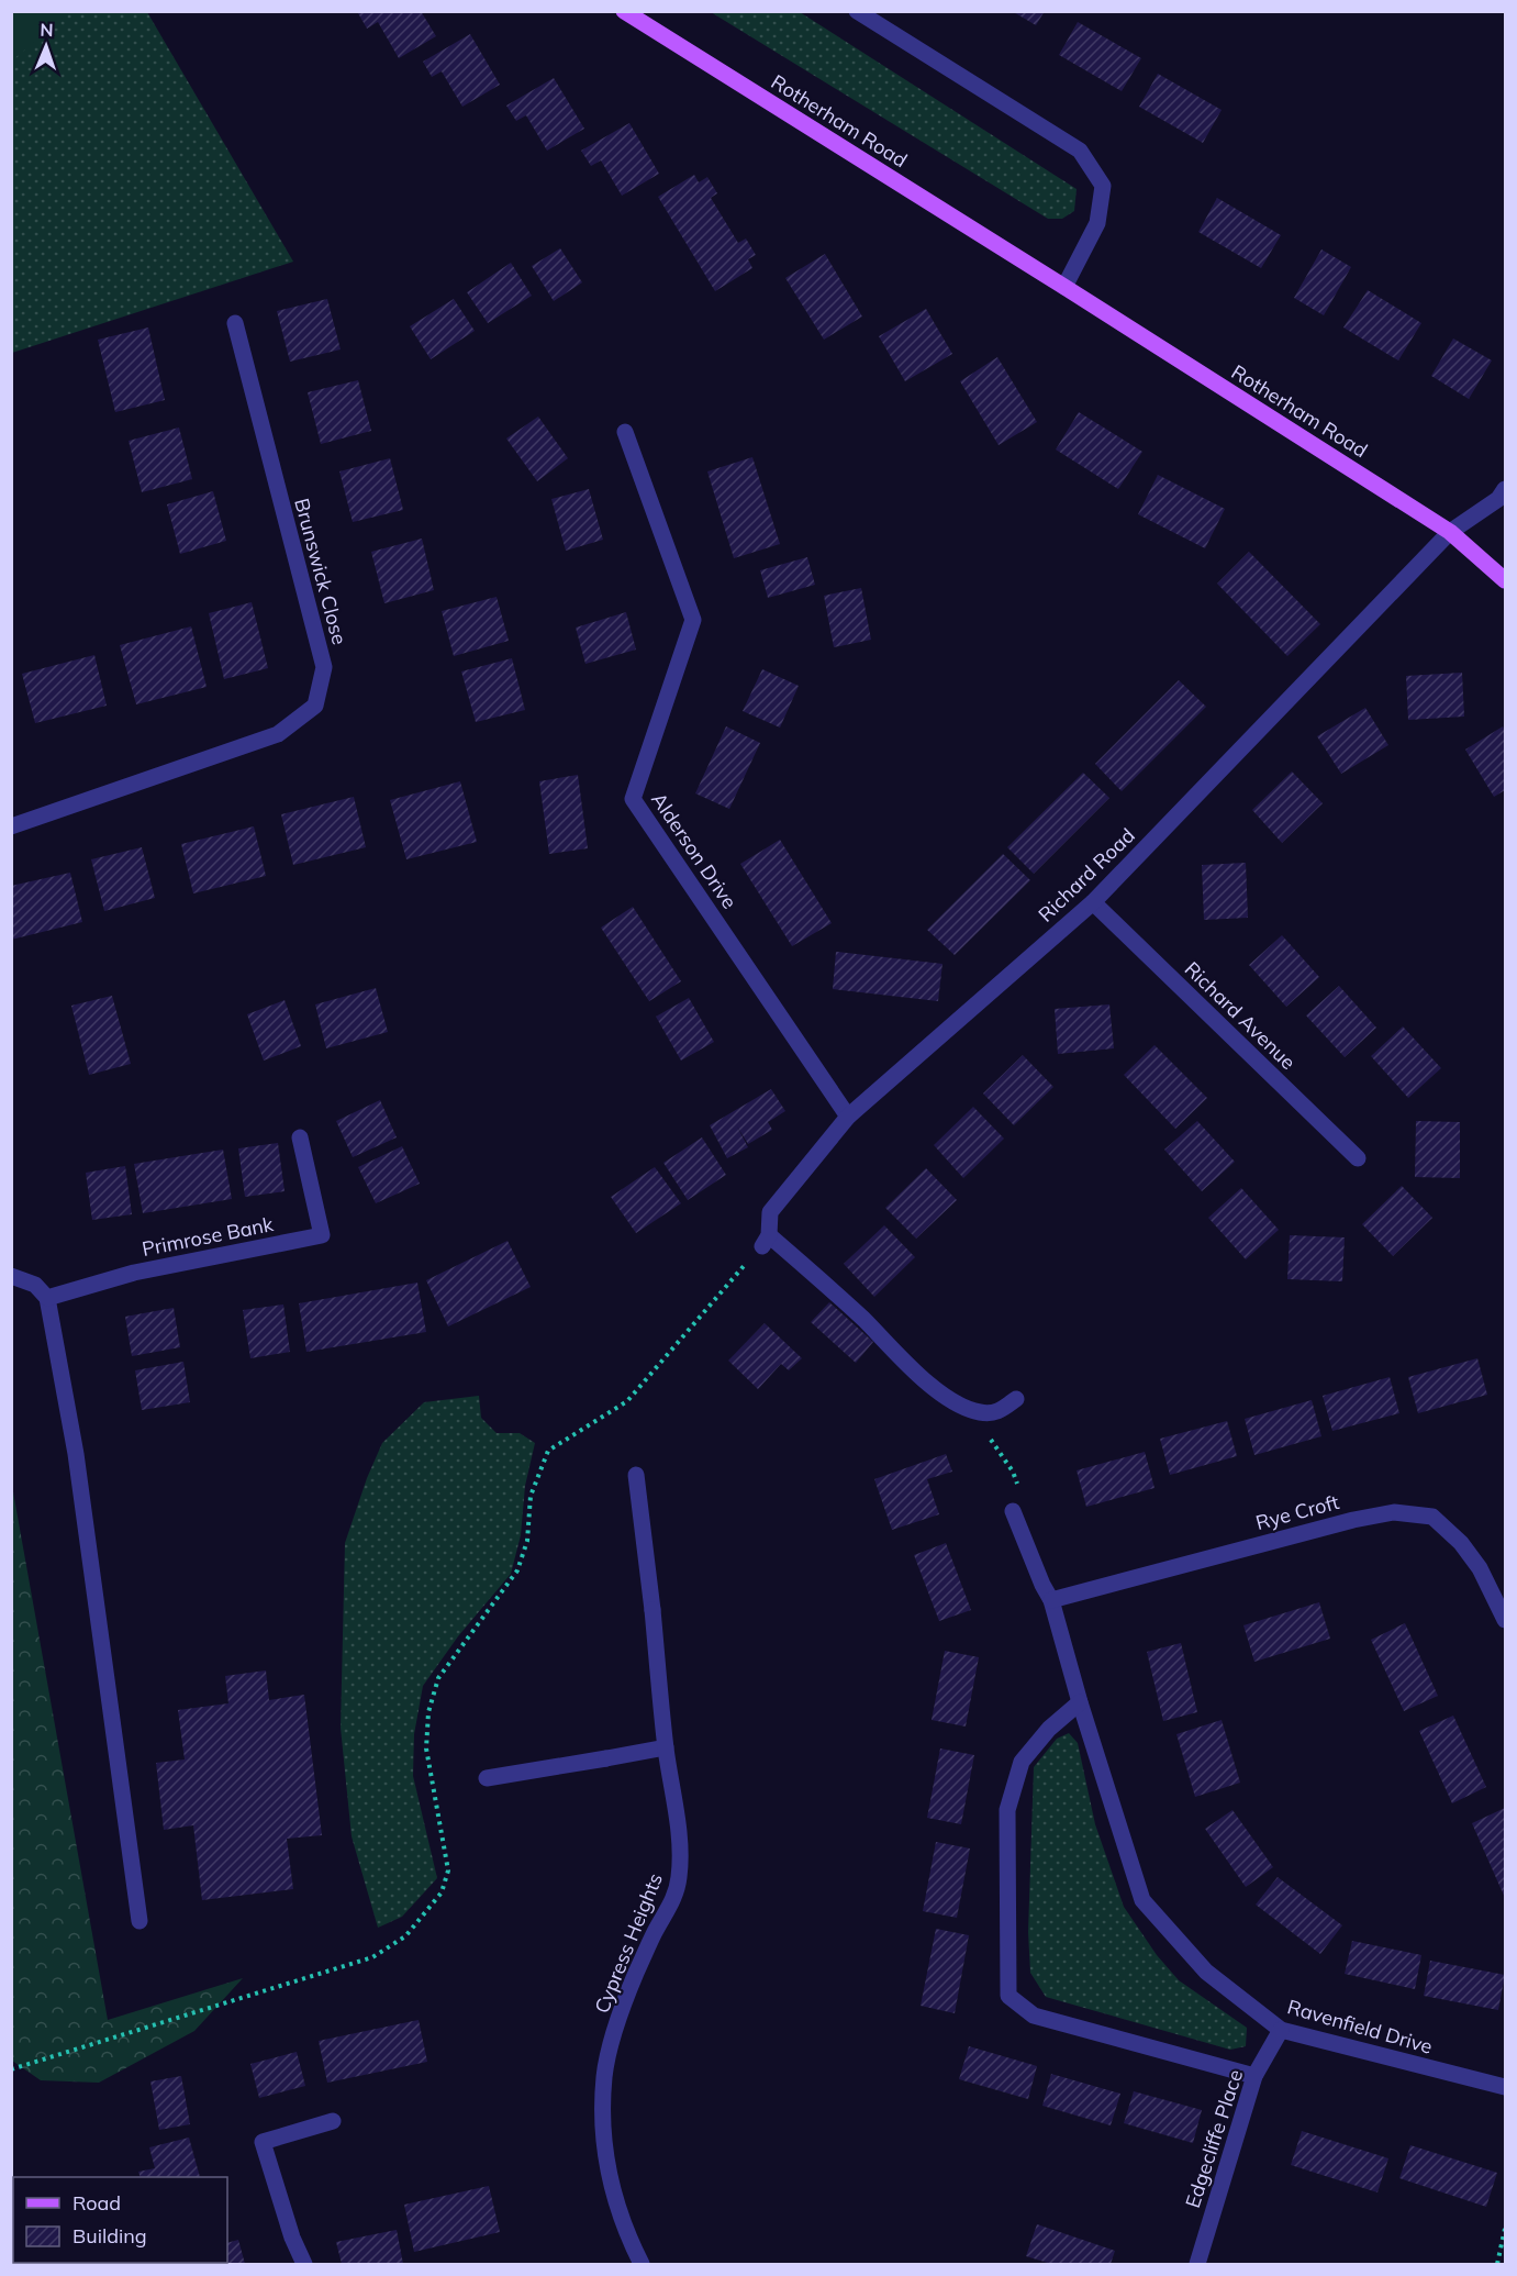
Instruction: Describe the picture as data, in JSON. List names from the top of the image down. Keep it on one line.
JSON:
{"streets":{"main road":["Rotherham Road"],"street":["Brunswick Close","Alderson Drive","Richard Road","Richard Avenue","Primrose Bank","Rye Croft","Cypress Heights","Ravenfield Drive","Edgecliffe Place"]},"crossings":[["Rotherham Road","Richard Road"],["Alderson Drive","Richard Road"],["Richard Road","Richard Avenue"],["Rye Croft","Ravenfield Drive"],["Ravenfield Drive","Edgecliffe Place"]],"legend":["Road","Building"],"north":"top"}
